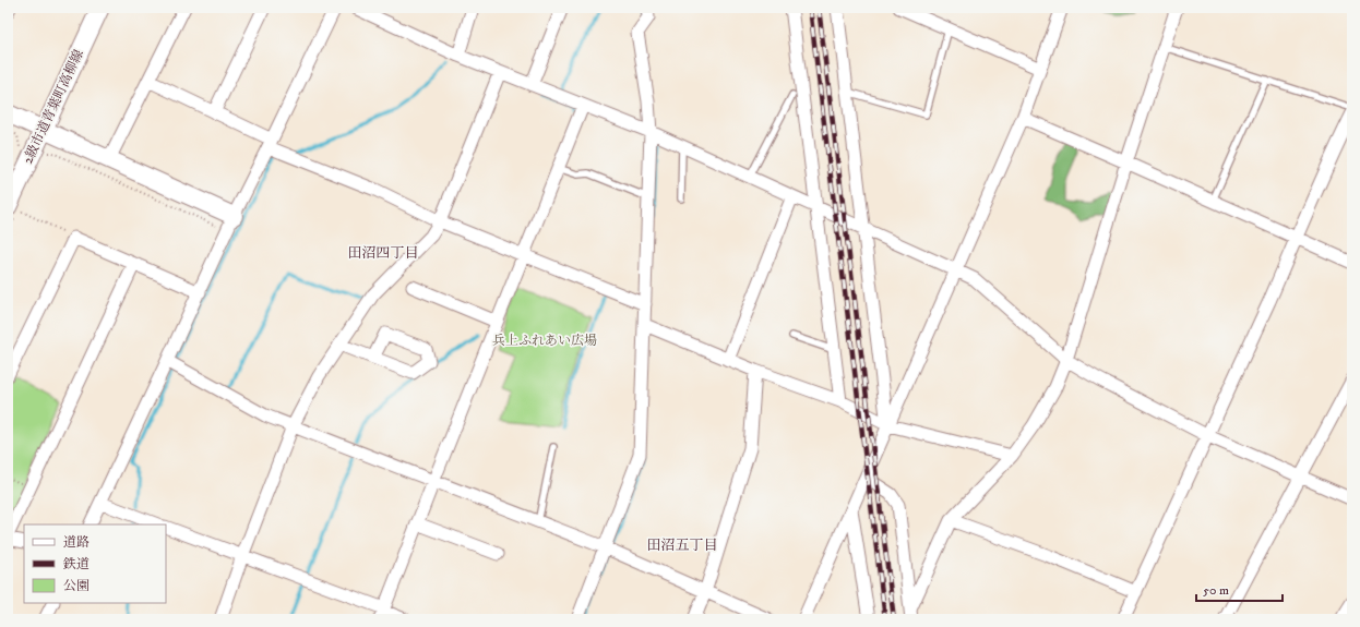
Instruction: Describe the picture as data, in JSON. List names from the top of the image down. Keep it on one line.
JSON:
{"streets":{"street":["2級市道青葉町高柳線"]},"districts":["田沼四丁目","田沼五丁目"],"parks":["兵上ふれあい広場"],"legend":["道路","鉄道","公園"],"scale_bar":"50 m"}
